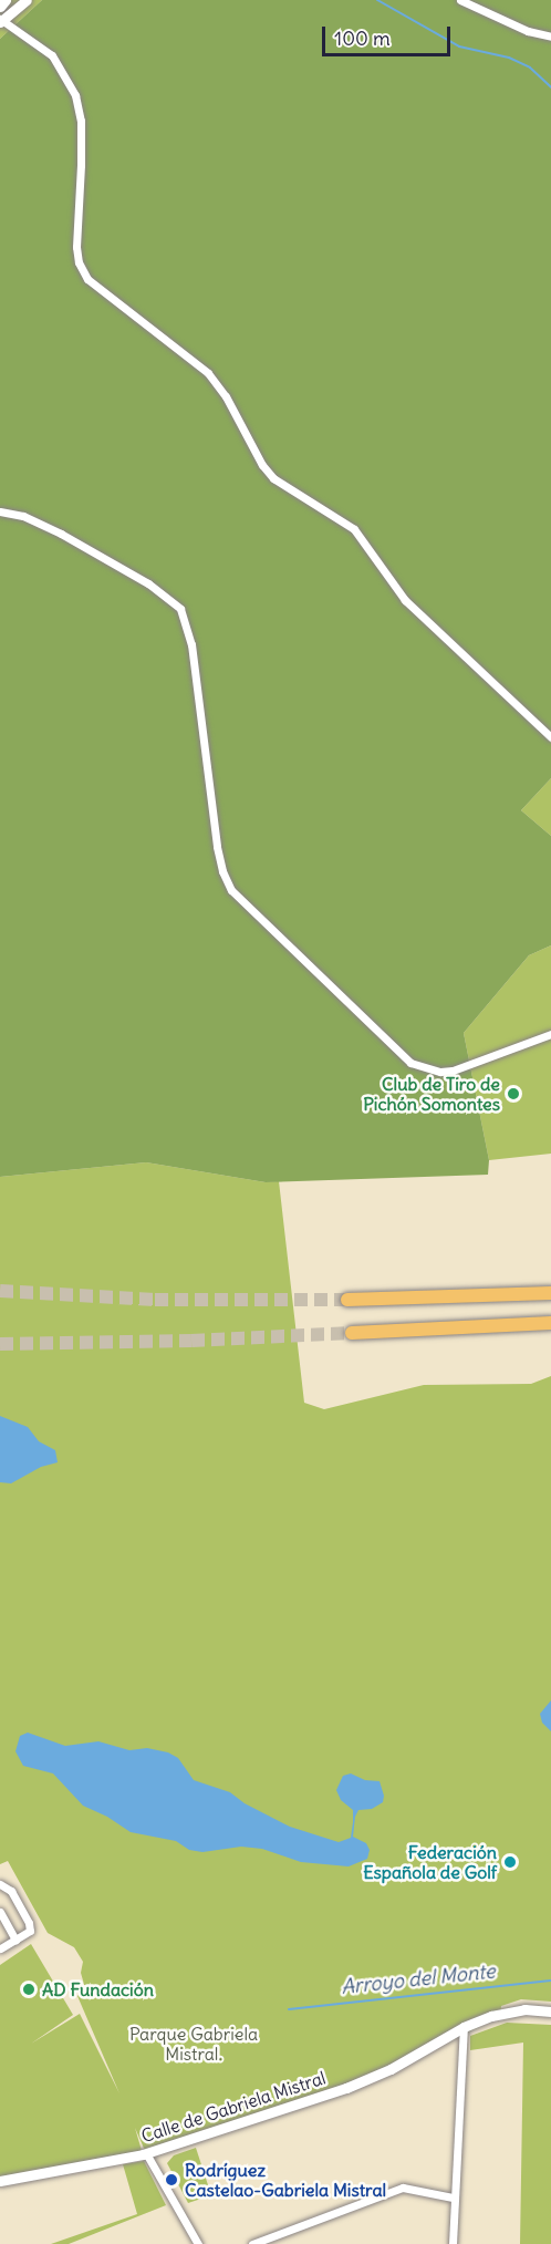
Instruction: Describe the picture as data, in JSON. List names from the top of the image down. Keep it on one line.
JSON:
{"streets":{"street":["Calle de Gabriela Mistral"]},"water":["Arroyo del Monte"],"parks":["Parque Gabriela Mistral."],"places":["Club de Tiro de Pichón Somontes","Federación Española de Golf","AD Fundación","Rodríguez Castelao-Gabriela Mistral"],"scale_bar":"100 m"}
